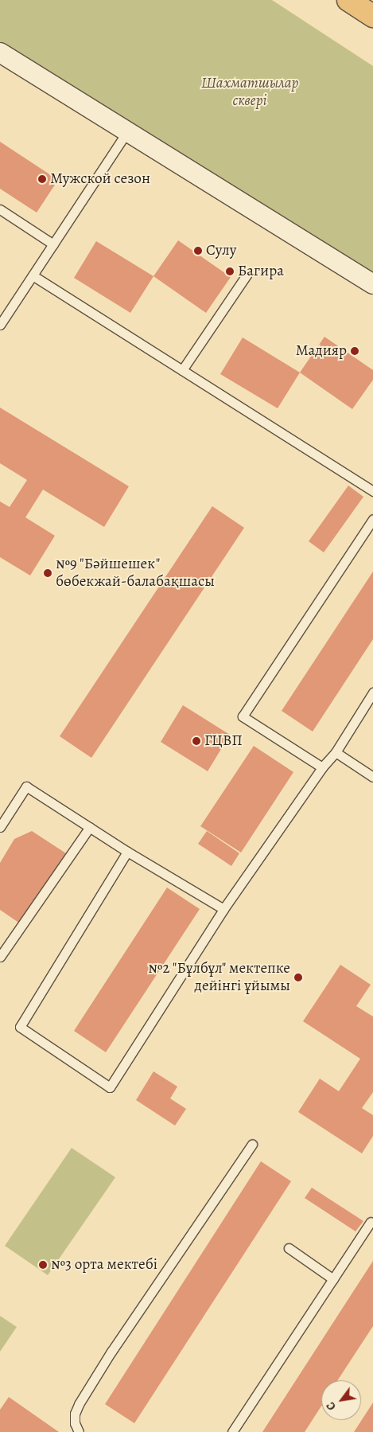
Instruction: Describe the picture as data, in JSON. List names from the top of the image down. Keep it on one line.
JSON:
{"parks":["Шахматшылар сквері"],"places":["Мужской cезон","Сулу","Багира","Мадияр","№9 \"Бәйшешек\" бөбекжай-балабақшасы","ГЦВП","№2 \"Бұлбұл\" мектепке дейінгі ұйымы","№3 орта мектебі"],"north":"bottom left"}
